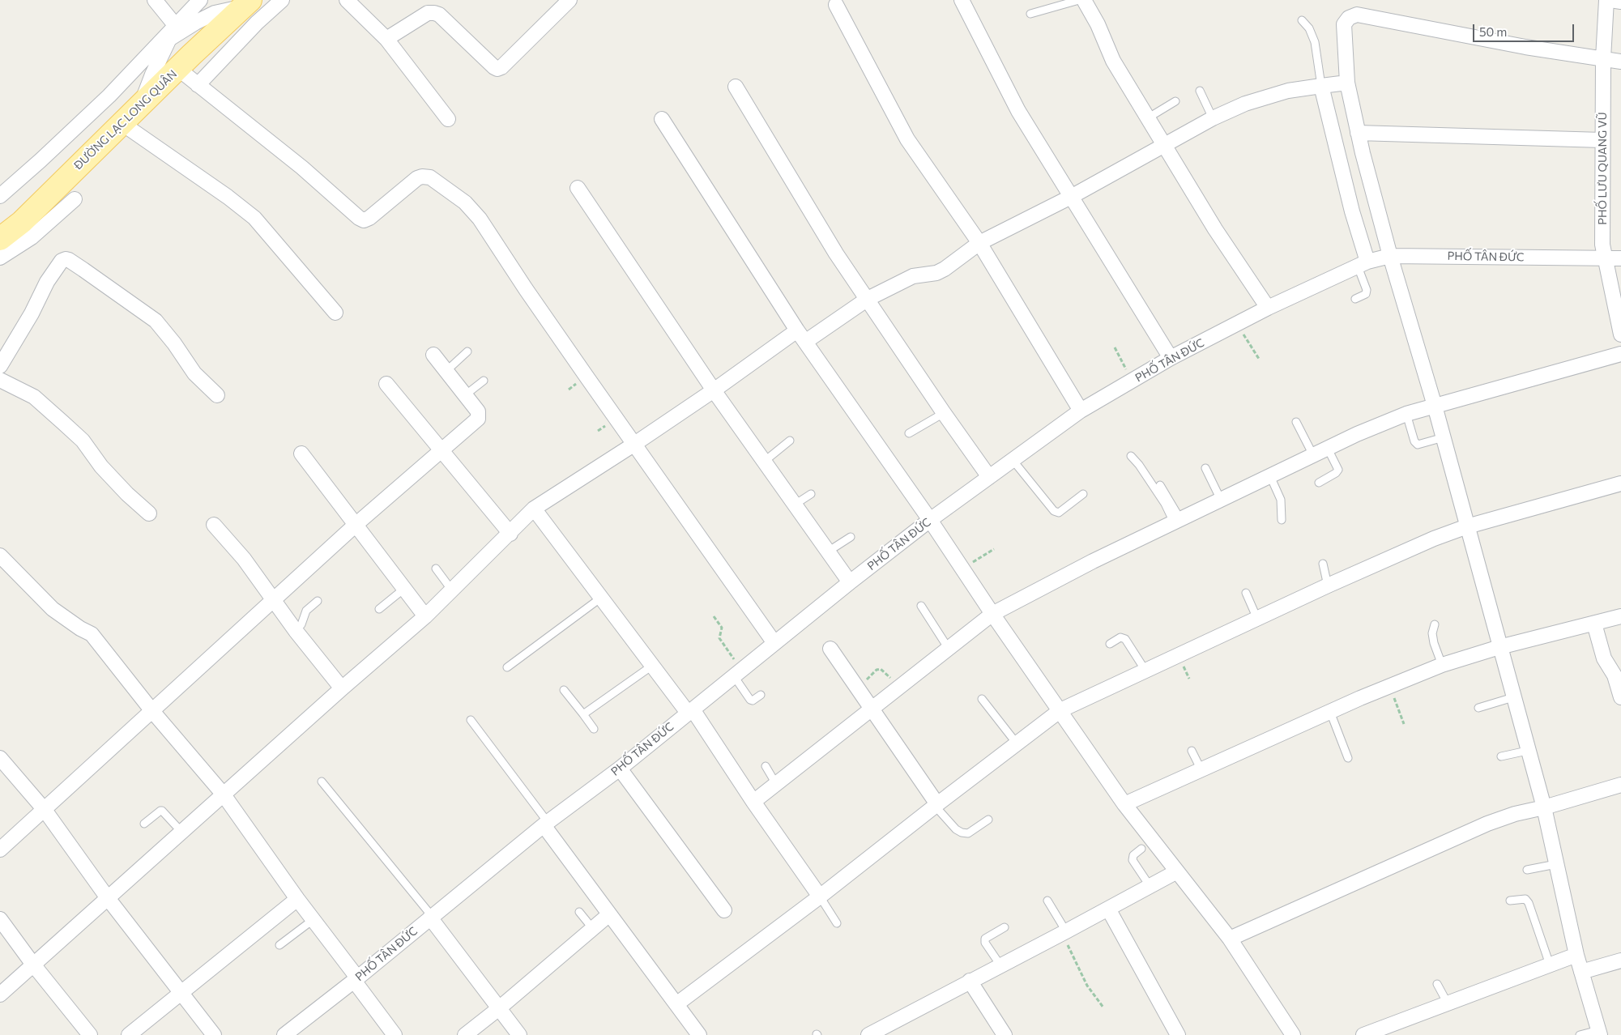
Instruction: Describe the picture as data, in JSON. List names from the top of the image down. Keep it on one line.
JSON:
{"streets":{"main road":["ĐƯỜNG LẠC LONG QUÂN"],"street":["PHỐ LƯU QUANG VŨ","PHỐ TÂN ĐỨC"]},"crossings":[["PHỐ LƯU QUANG VŨ","PHỐ TÂN ĐỨC"]],"scale_bar":"50 m"}
